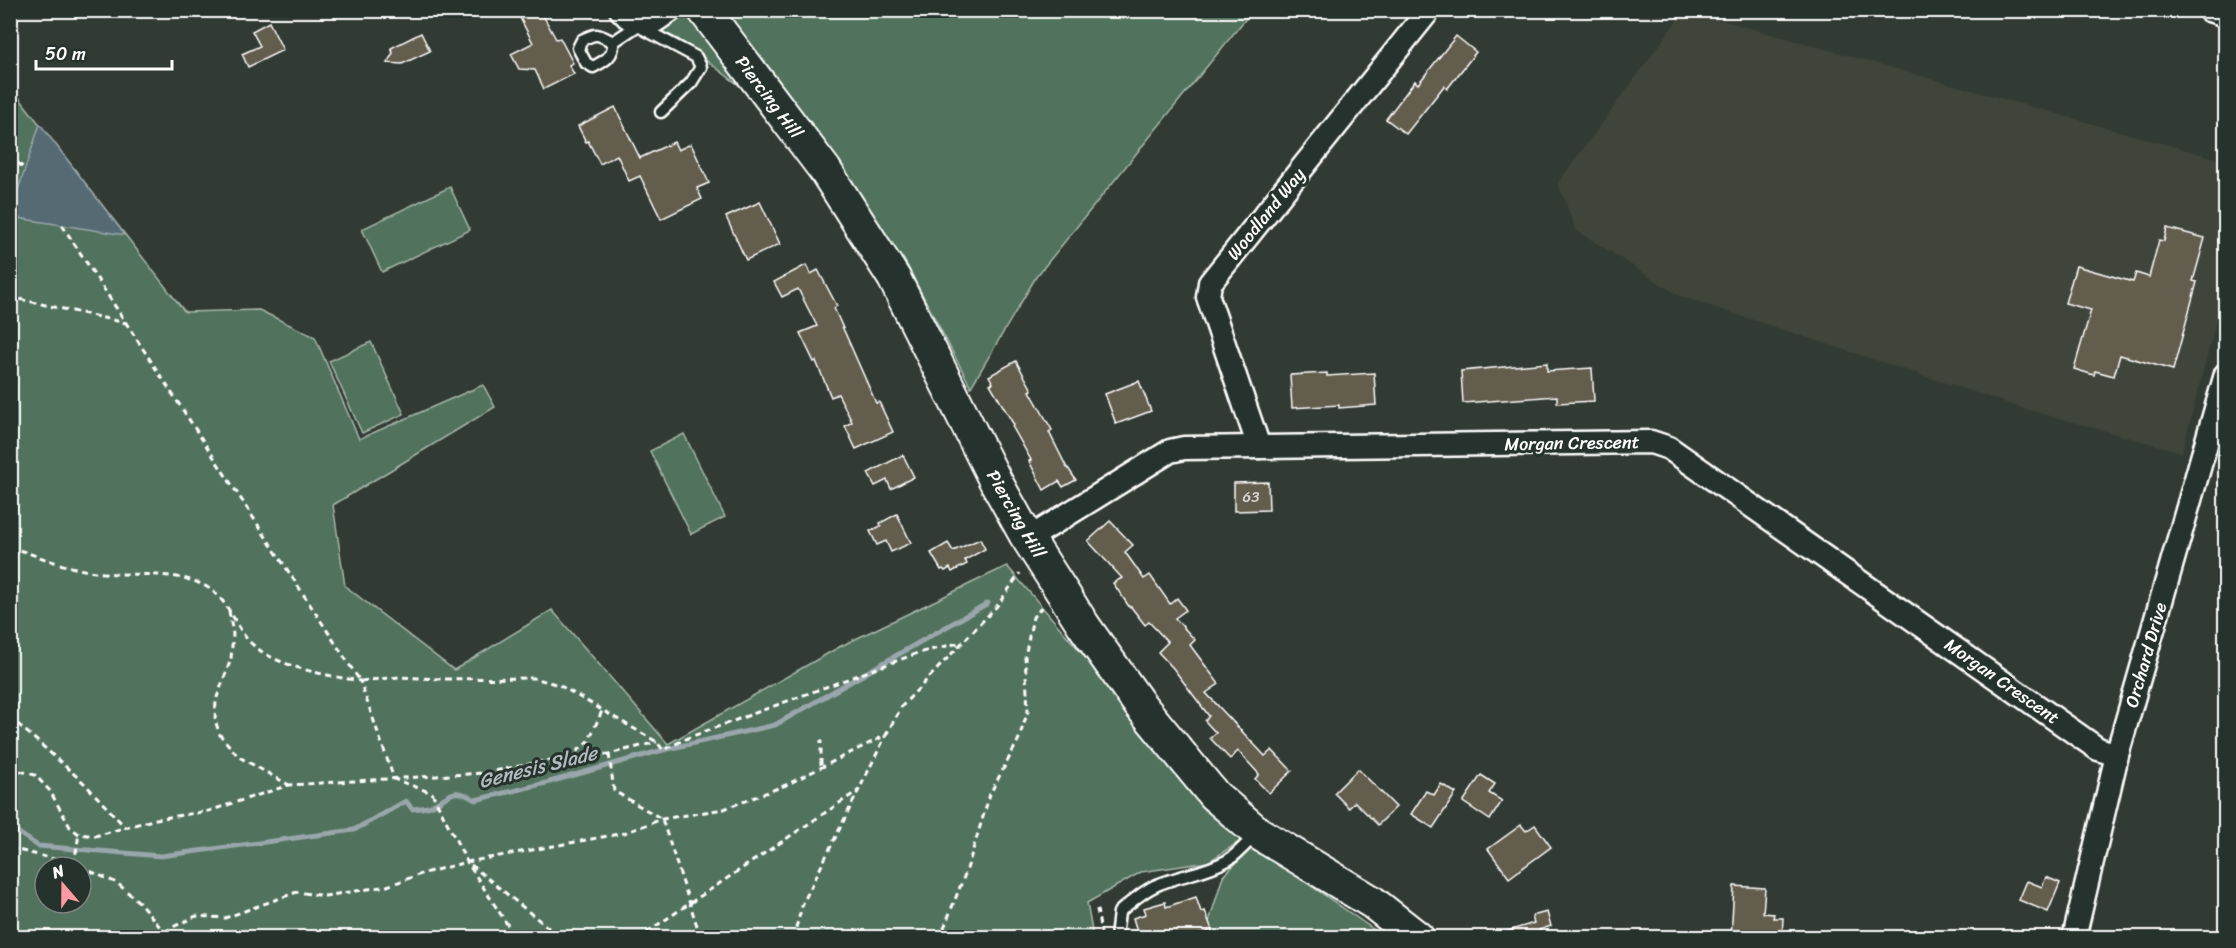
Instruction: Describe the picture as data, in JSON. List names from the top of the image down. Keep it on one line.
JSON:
{"streets":{"street":["Piercing Hill","Woodland Way","Morgan Crescent","Orchard Drive"]},"crossings":[["Piercing Hill","Morgan Crescent"],["Woodland Way","Morgan Crescent"],["Morgan Crescent","Orchard Drive"]],"water":["Genesis Slade"],"house_numbers":["63"],"scale_bar":"50 m","north":"top"}
